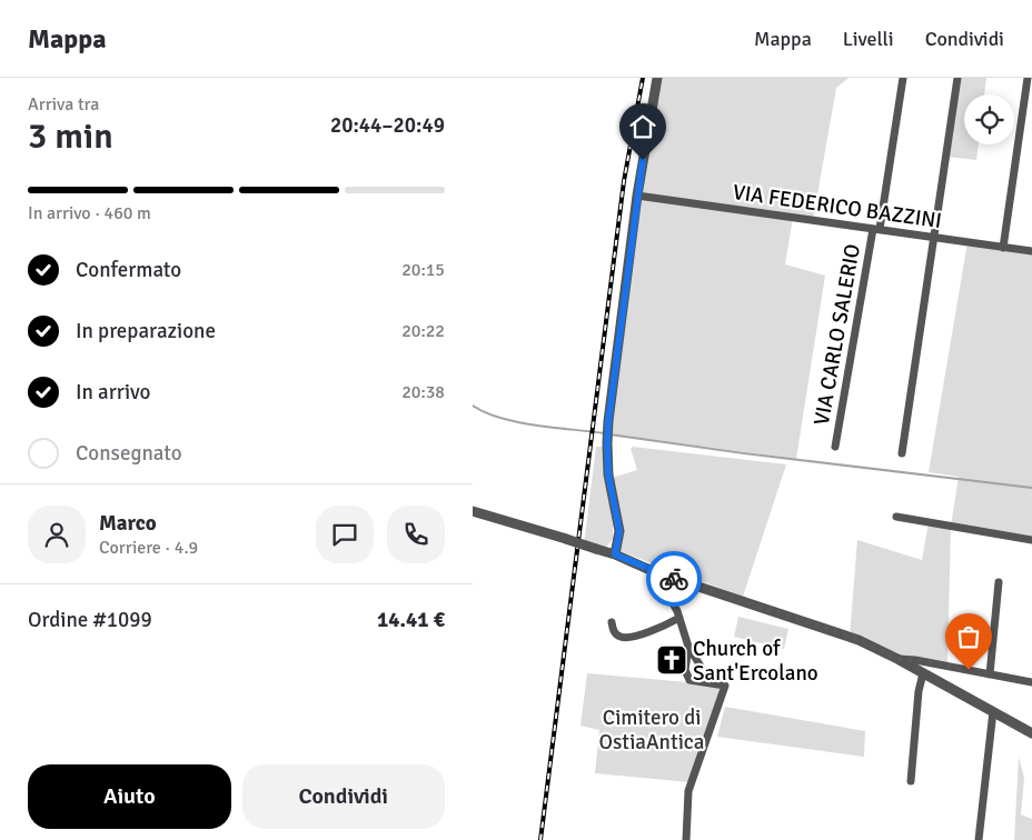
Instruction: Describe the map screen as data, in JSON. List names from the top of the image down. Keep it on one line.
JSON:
{"streets":{"street":["VIA FEDERICO BAZZINI","VIA CARLO SALERIO"]},"crossings":[["VIA FEDERICO BAZZINI","VIA CARLO SALERIO"]],"parks":["Cimitero di OstiaAntica"],"places":{"church":["Church of Sant'Ercolano"]},"page":{"header":"Mappa","nav":["Mappa","Livelli","Condividi"],"heading":["3 min","Arriva tra","20:44–20:49"],"panel":["Marco","Corriere · 4.9","Ordine #1099","14.41 €"],"bar":"In arrivo · 460 m","list":[["Confermato","20:15"],["In preparazione","20:22"],["In arrivo","20:38"],"Consegnato"],"buttons":["Aiuto","Condividi"]}}
